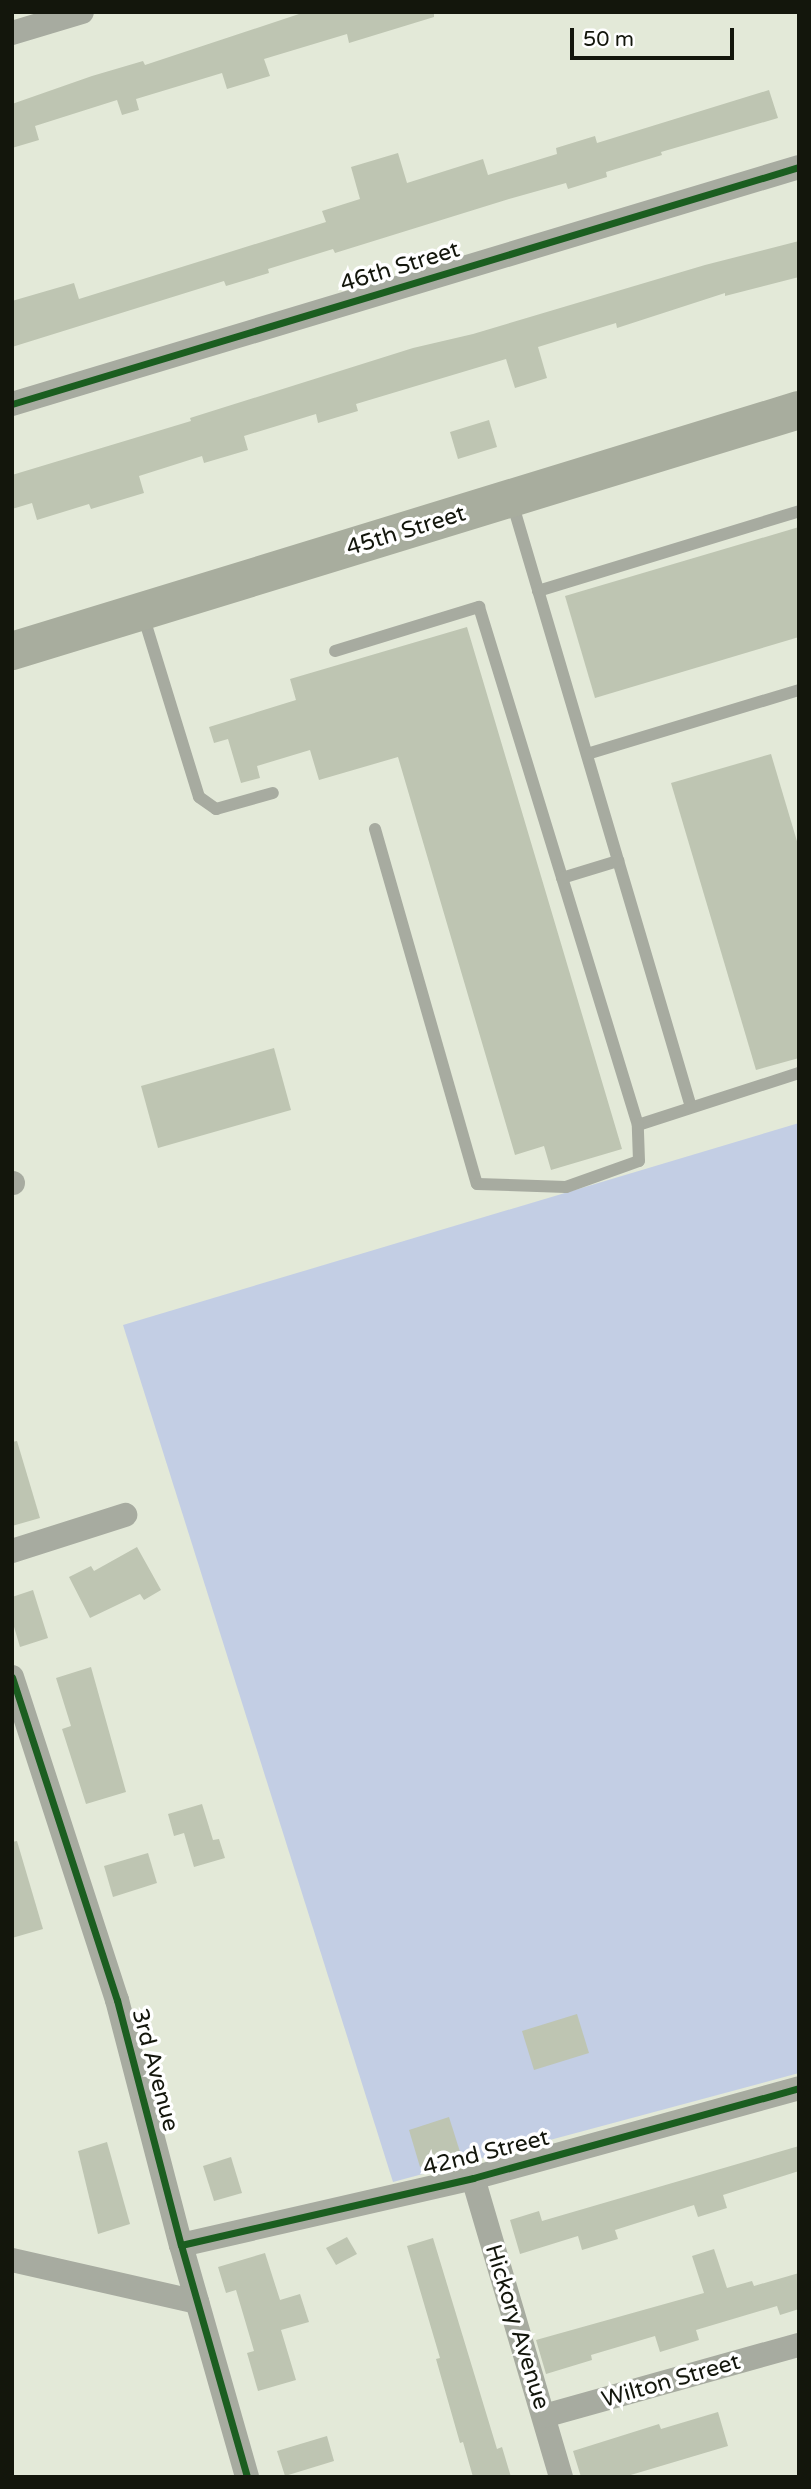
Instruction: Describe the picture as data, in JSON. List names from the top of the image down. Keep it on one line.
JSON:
{"streets":{"main road":["45th Street"],"street":["46th Street","3rd Avenue","42nd Street","Hickory Avenue","Wilton Street"]},"crossings":[["3rd Avenue","42nd Street"],["42nd Street","Hickory Avenue"],["Hickory Avenue","Wilton Street"]],"scale_bar":"50 m"}
